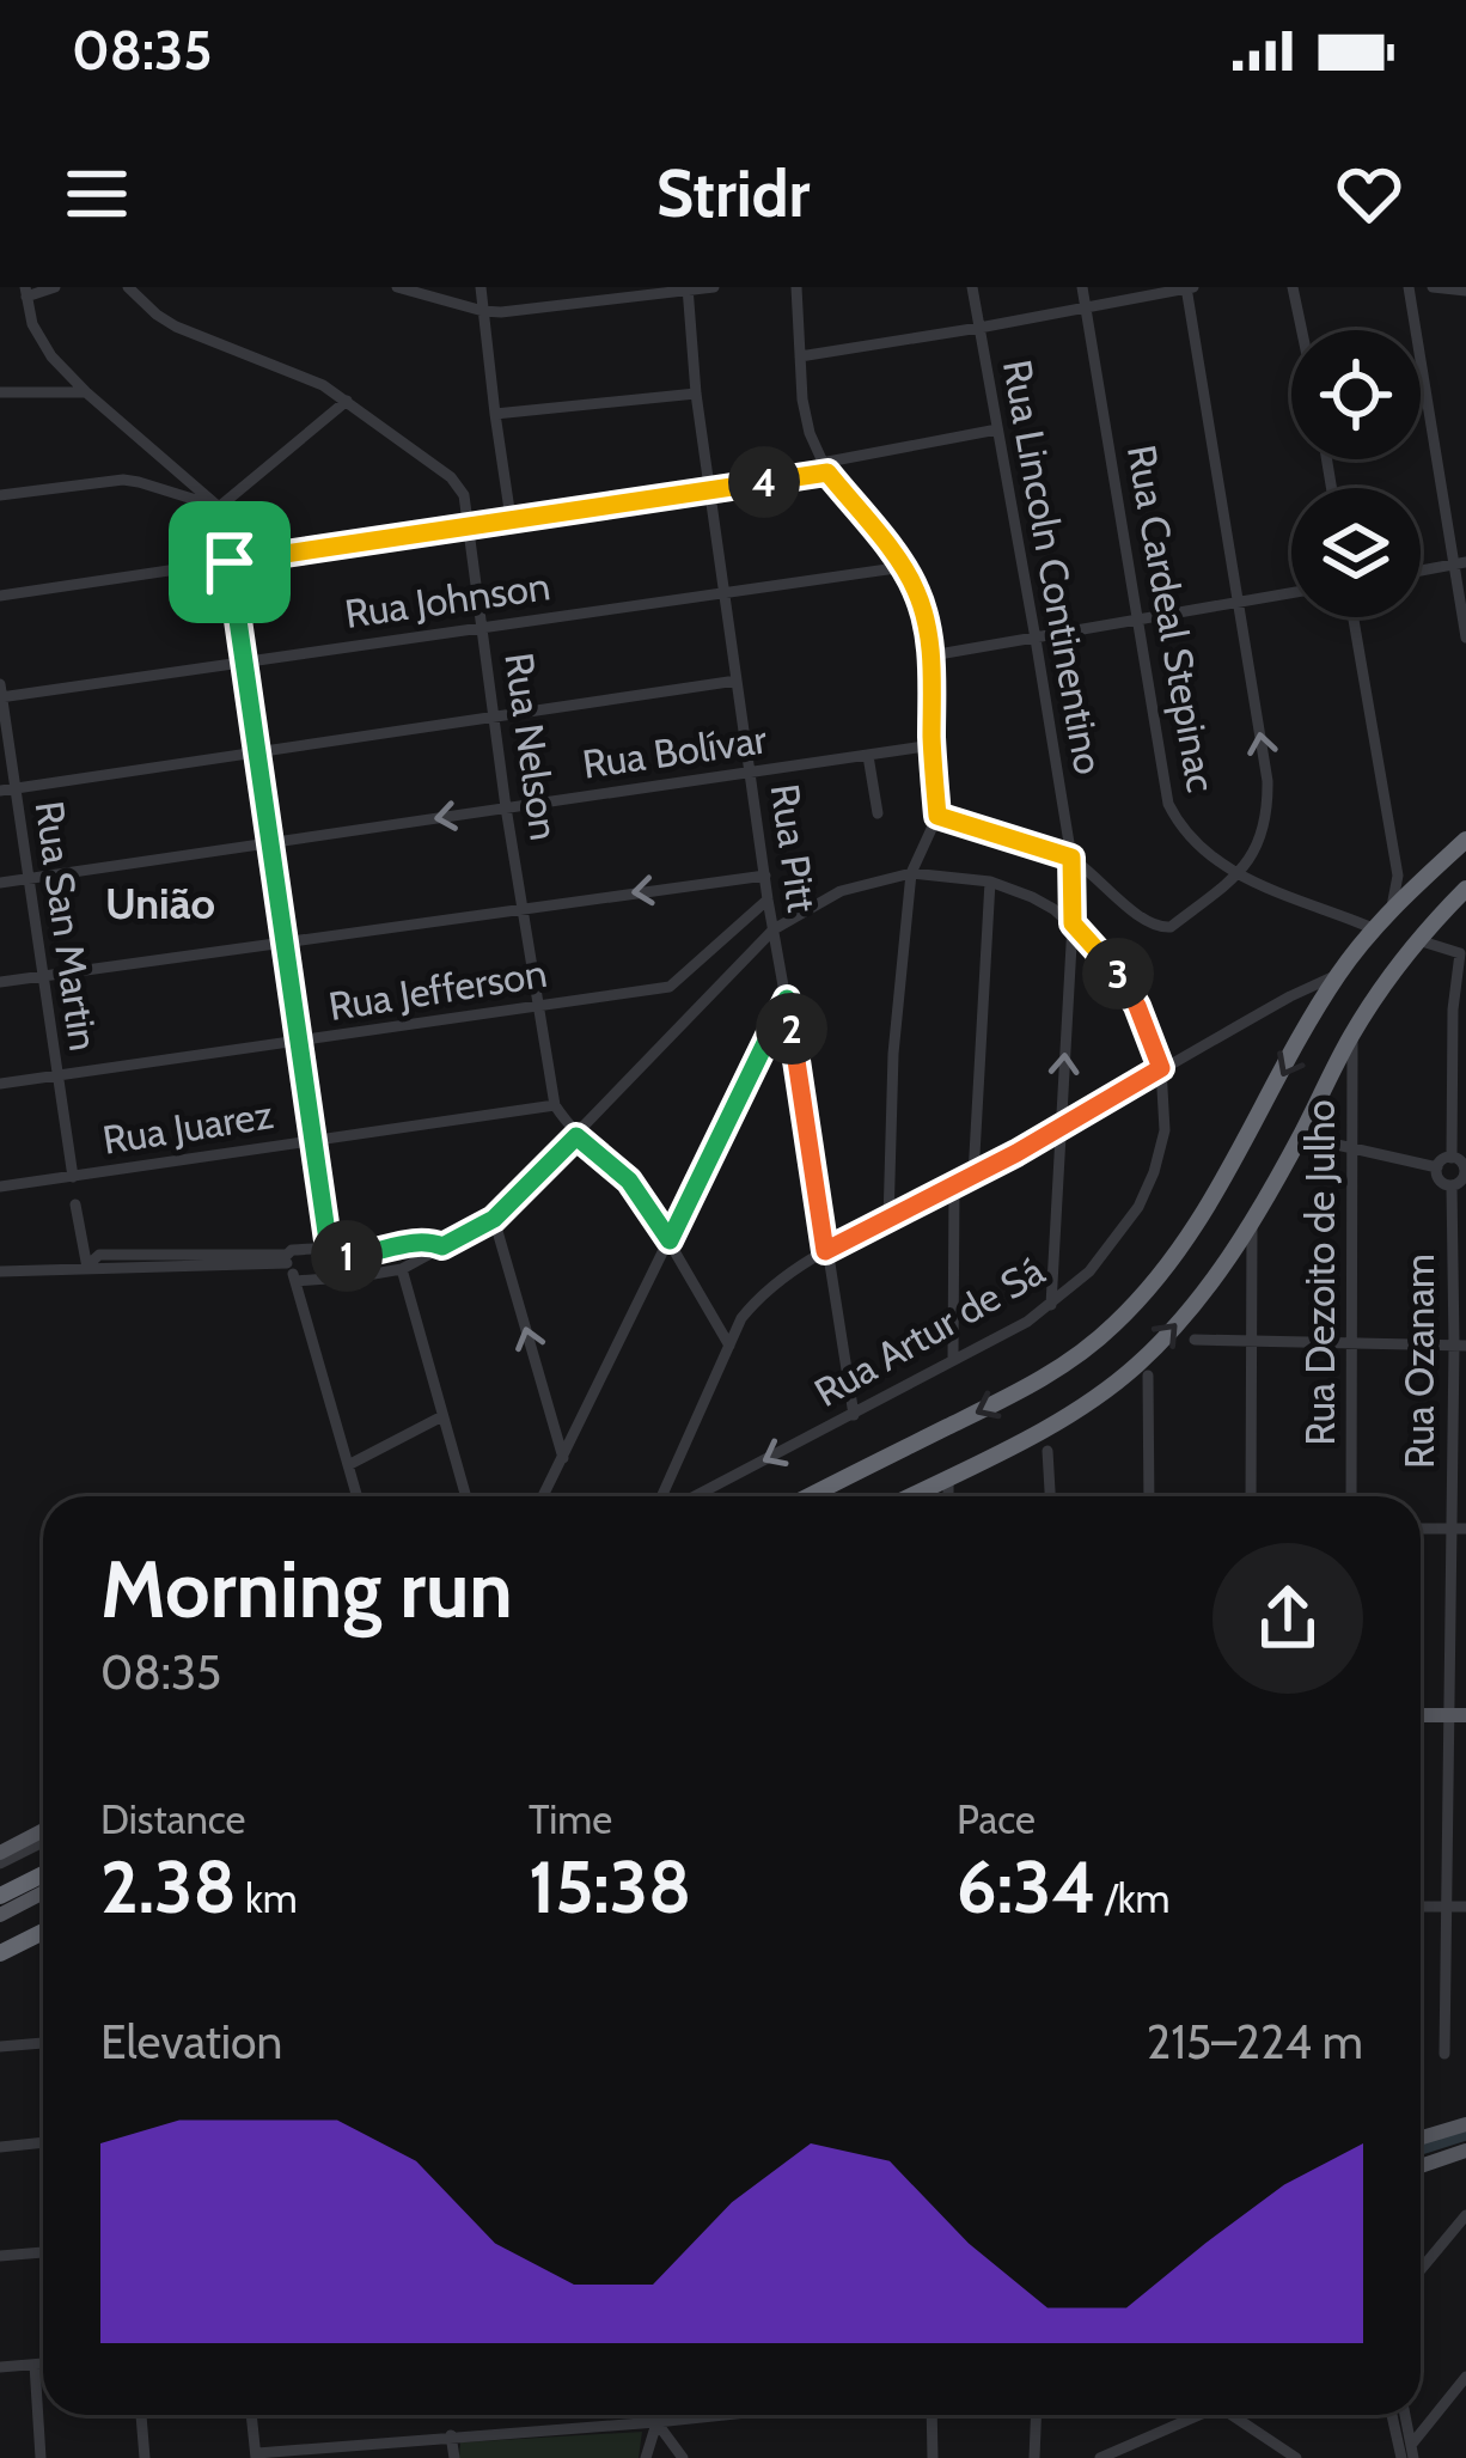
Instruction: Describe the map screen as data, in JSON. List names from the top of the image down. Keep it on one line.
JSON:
{"streets":{"street":["Rua Lincoln Continentino","Rua Johnson","Rua Cardeal Stepinac","Rua Nelson","Rua Bolívar","Rua Pitt","Rua San Martin","Rua Jefferson","Rua Juarez","Rua Dezoito de Julho","Rua Artur de Sá","Rua Ozanam"]},"crossings":[["Rua Lincoln Continentino","Rua Artur de Sá"],["Rua Johnson","Rua Nelson"],["Rua Johnson","Rua Pitt"],["Rua Johnson","Rua San Martin"],["Rua Nelson","Rua Bolívar"],["Rua Nelson","Rua Jefferson"],["Rua Nelson","Rua Juarez"],["Rua Nelson","Rua Artur de Sá"],["Rua Bolívar","Rua Pitt"],["Rua Bolívar","Rua San Martin"],["Rua Pitt","Rua Jefferson"],["Rua Pitt","Rua Artur de Sá"],["Rua San Martin","Rua Jefferson"],["Rua San Martin","Rua Juarez"]],"districts":["União"],"page":{"status":"08:35","header":"Stridr","pins":["4","3","2","1"],"heading":["Morning run","08:35"],"stats":[["Distance","2.38 km"],["Time","15:38"],["Pace","6:34 /km"]],"chart":["Elevation","215–224 m"]}}
